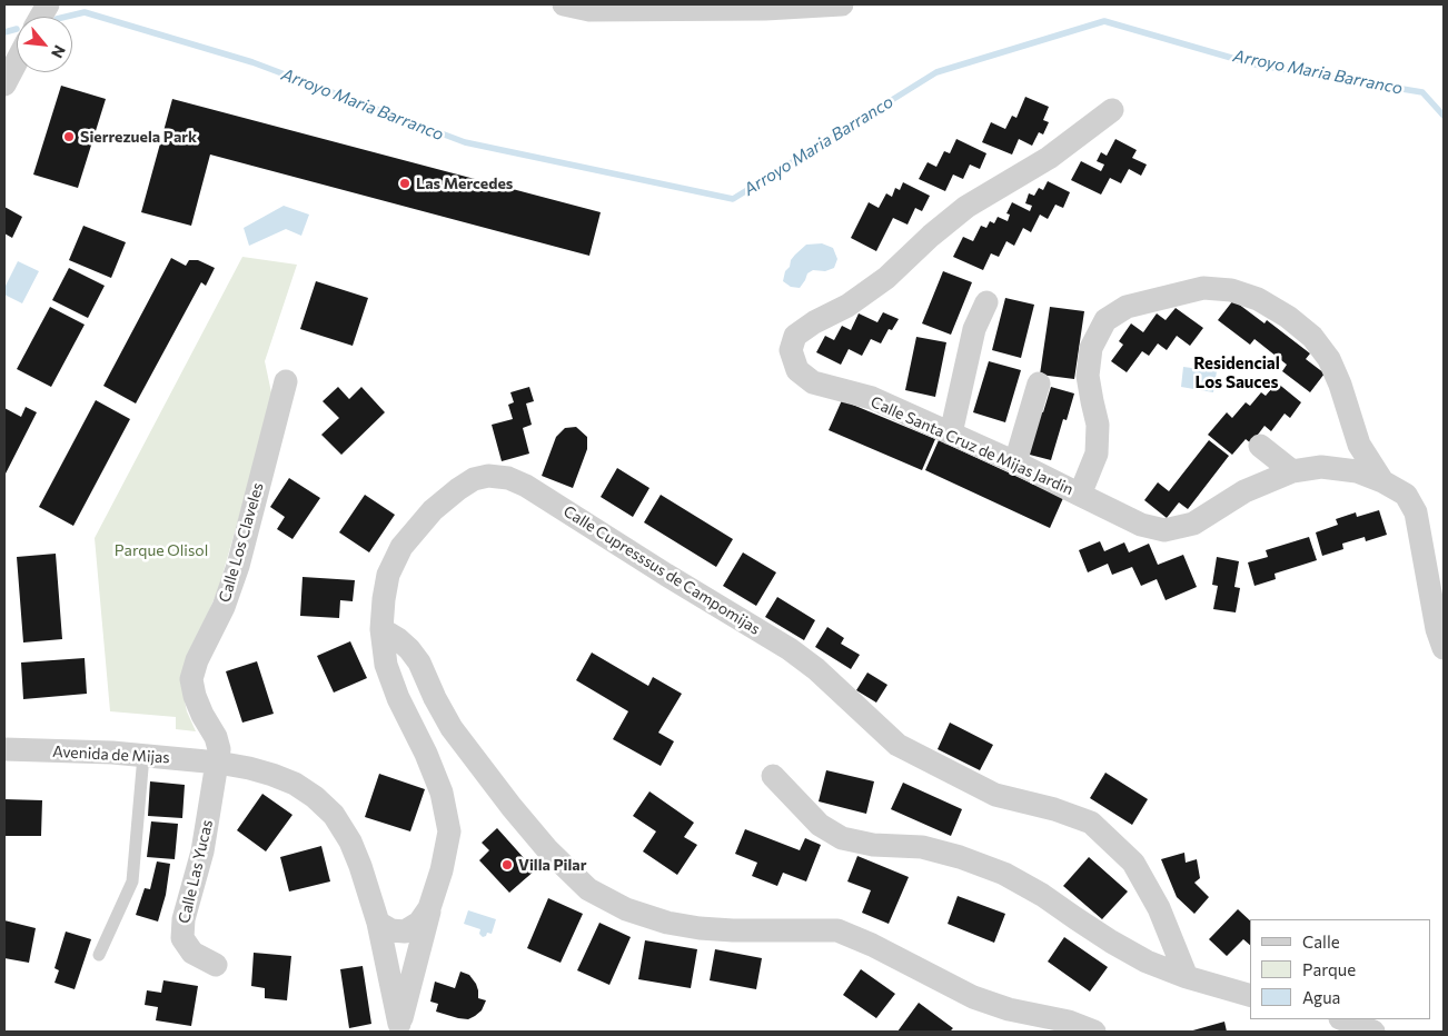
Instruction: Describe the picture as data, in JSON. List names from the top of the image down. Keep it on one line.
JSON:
{"streets":{"street":["Calle Santa Cruz de Mijas Jardin","Calle Los Claveles","Calle Cupresssus de Campomijas","Avenida de Mijas","Calle Las Yucas"]},"crossings":[["Calle Los Claveles","Avenida de Mijas"],["Calle Los Claveles","Calle Las Yucas"],["Calle Cupresssus de Campomijas","Avenida de Mijas"],["Avenida de Mijas","Calle Las Yucas"]],"districts":["Residencial Los Sauces"],"water":["Arroyo Maria Barranco"],"parks":["Parque Olisol"],"places":["Sierrezuela Park","Las Mercedes","Villa Pilar"],"legend":["Calle","Parque","Agua"],"north":"bottom right"}
